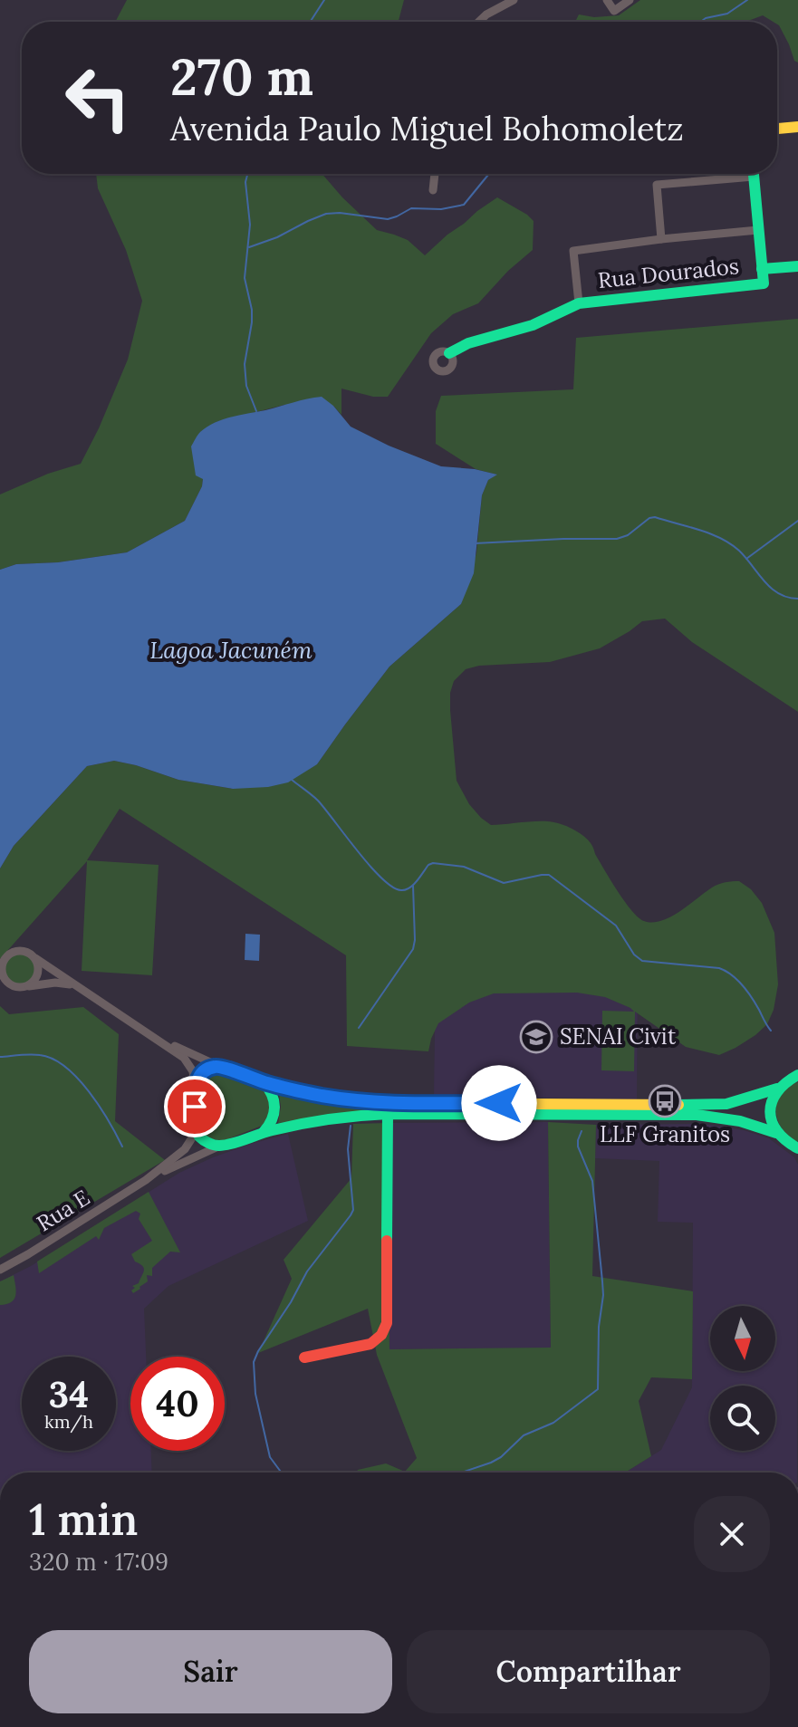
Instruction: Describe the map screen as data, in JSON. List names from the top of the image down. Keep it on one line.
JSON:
{"streets":{"street":["Rua Dourados","Rua E"]},"water":["Lagoa Jacuném"],"places":{"school or university":["SENAI Civit"],"bus stop":["LLF Granitos"]},"north":"bottom","page":{"turn":["270 m","Avenida Paulo Miguel Bohomoletz"],"speed":"34 km/h","limit":"40","heading":["1 min","320 m · 17:09"],"buttons":["Sair","Compartilhar"]}}
